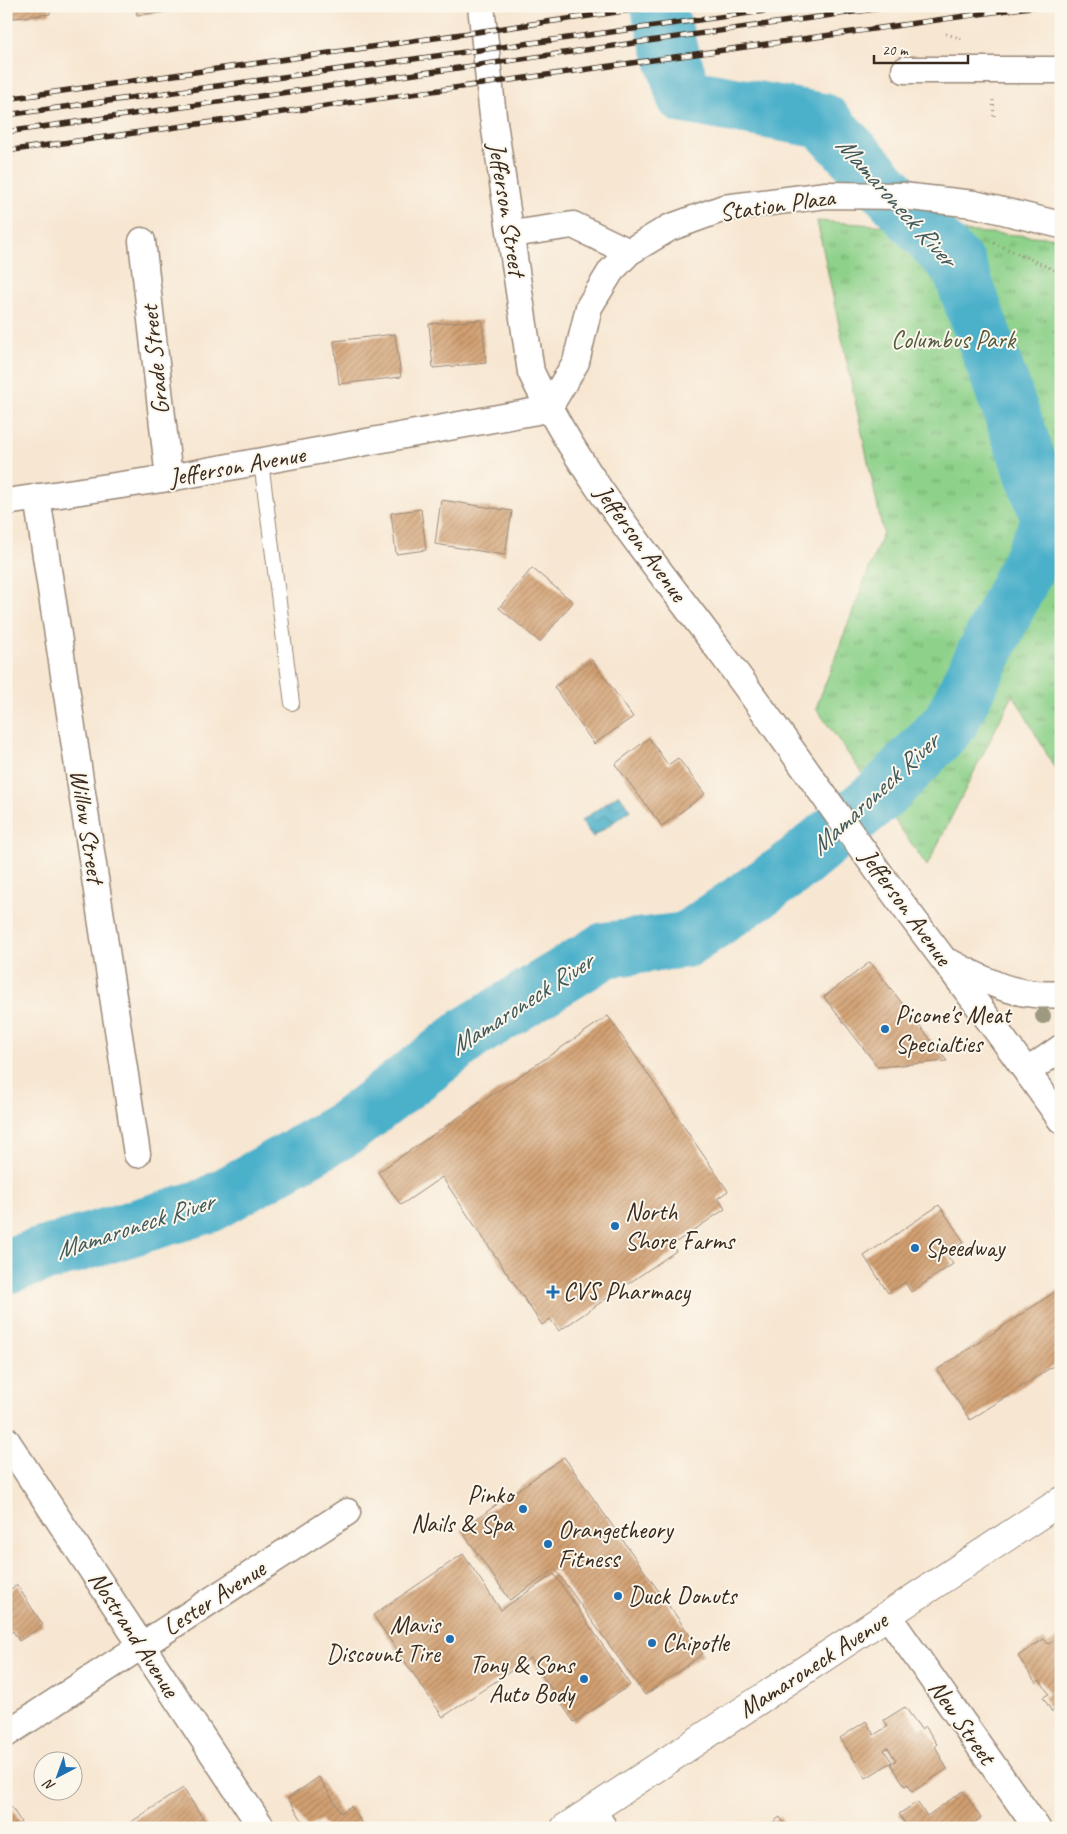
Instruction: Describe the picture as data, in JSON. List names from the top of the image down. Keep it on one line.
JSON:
{"streets":{"main road":["Mamaroneck Avenue"],"street":["Station Plaza","Jefferson Street","Grade Street","Jefferson Avenue","Willow Street","Lester Avenue","Nostrand Avenue","New Street"]},"crossings":[["Station Plaza","Jefferson Street"],["Station Plaza","Jefferson Avenue"],["Jefferson Street","Jefferson Avenue"],["Grade Street","Jefferson Avenue"],["Jefferson Avenue","Willow Street"],["Lester Avenue","Nostrand Avenue"],["Mamaroneck Avenue","New Street"]],"water":["Mamaroneck River"],"parks":["Columbus Park"],"places":{"other":["Picone's Meat Specialties","North Shore Farms","Speedway","Pinko Nails & Spa","Orangetheory Fitness","Duck Donuts","Mavis Discount Tire","Chipotle","Tony & Sons Auto Body"],"health":["CVS Pharmacy"]},"scale_bar":"20 m","north":"bottom left"}
